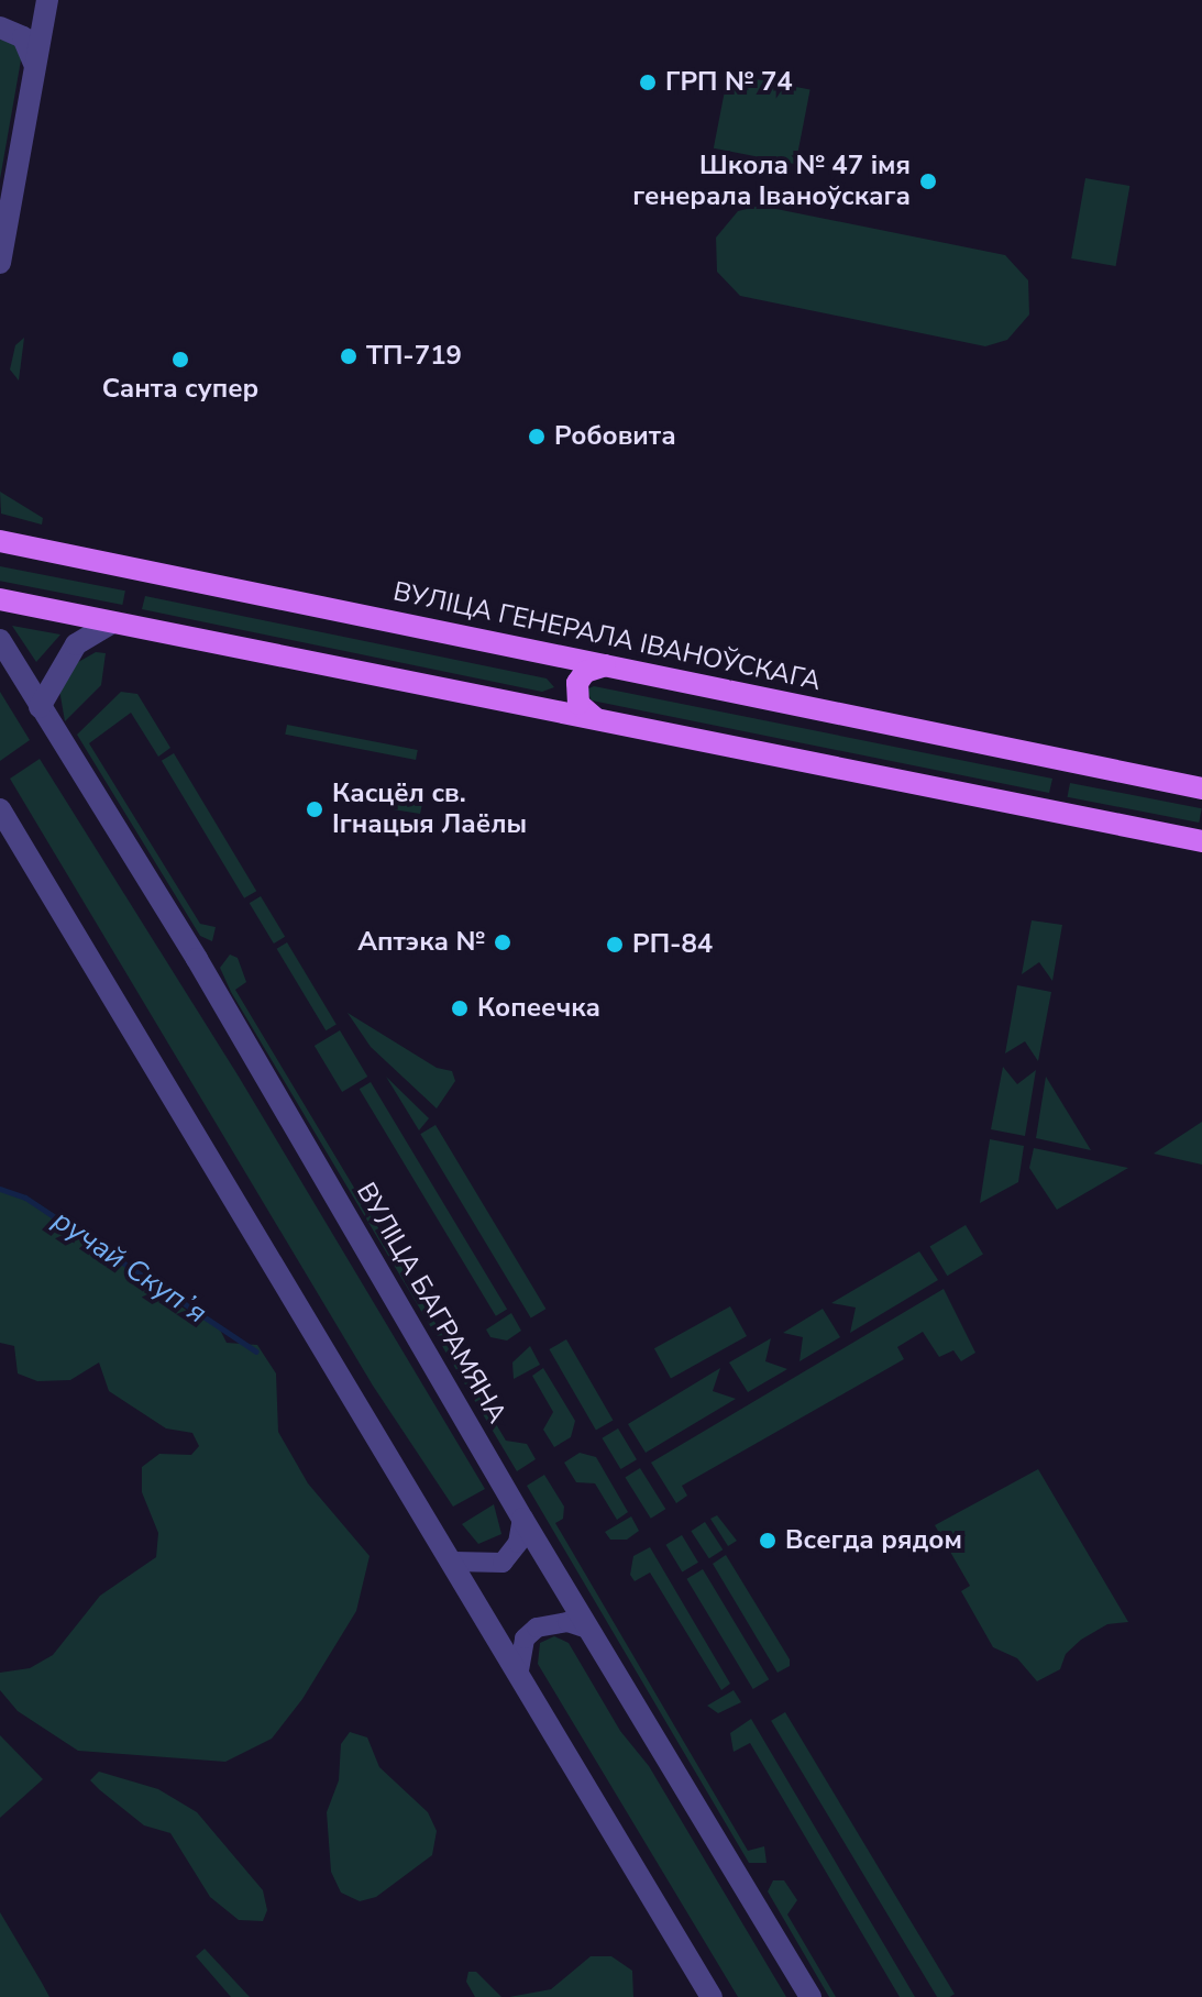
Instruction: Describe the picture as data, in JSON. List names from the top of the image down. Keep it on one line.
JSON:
{"streets":{"main road":["ВУЛІЦА ГЕНЕРАЛА ІВАНОЎСКАГА"],"street":["ВУЛІЦА БАГРАМЯНА"]},"water":["ручай Скупʼя"],"places":["ГРП № 74","Школа № 47 імя генерала Іваноўскага","ТП-719","Санта супер","Робовита","Касцёл св. Ігнацыя Лаёлы","Аптэка №","РП-84","Копеечка","Всегда рядом"]}
